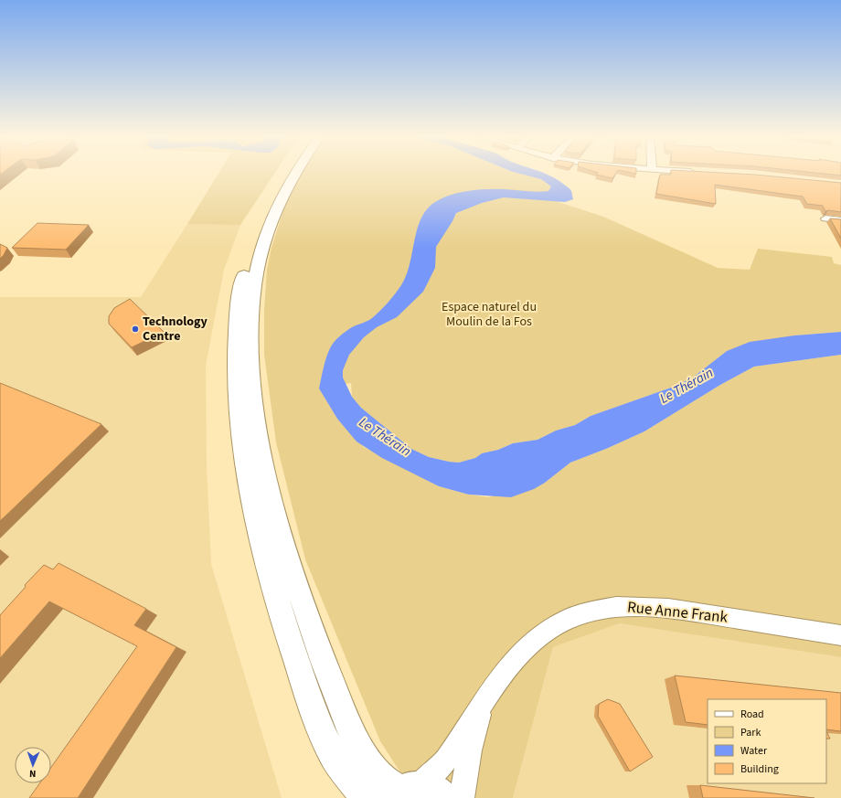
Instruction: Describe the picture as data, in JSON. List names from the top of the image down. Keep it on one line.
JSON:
{"streets":{"street":["Rue Anne Frank"]},"water":["Le Thérain"],"parks":["Espace naturel du Moulin de la Fos"],"places":["Technology Centre"],"legend":["Road","Park","Water","Building"],"north":"bottom"}
